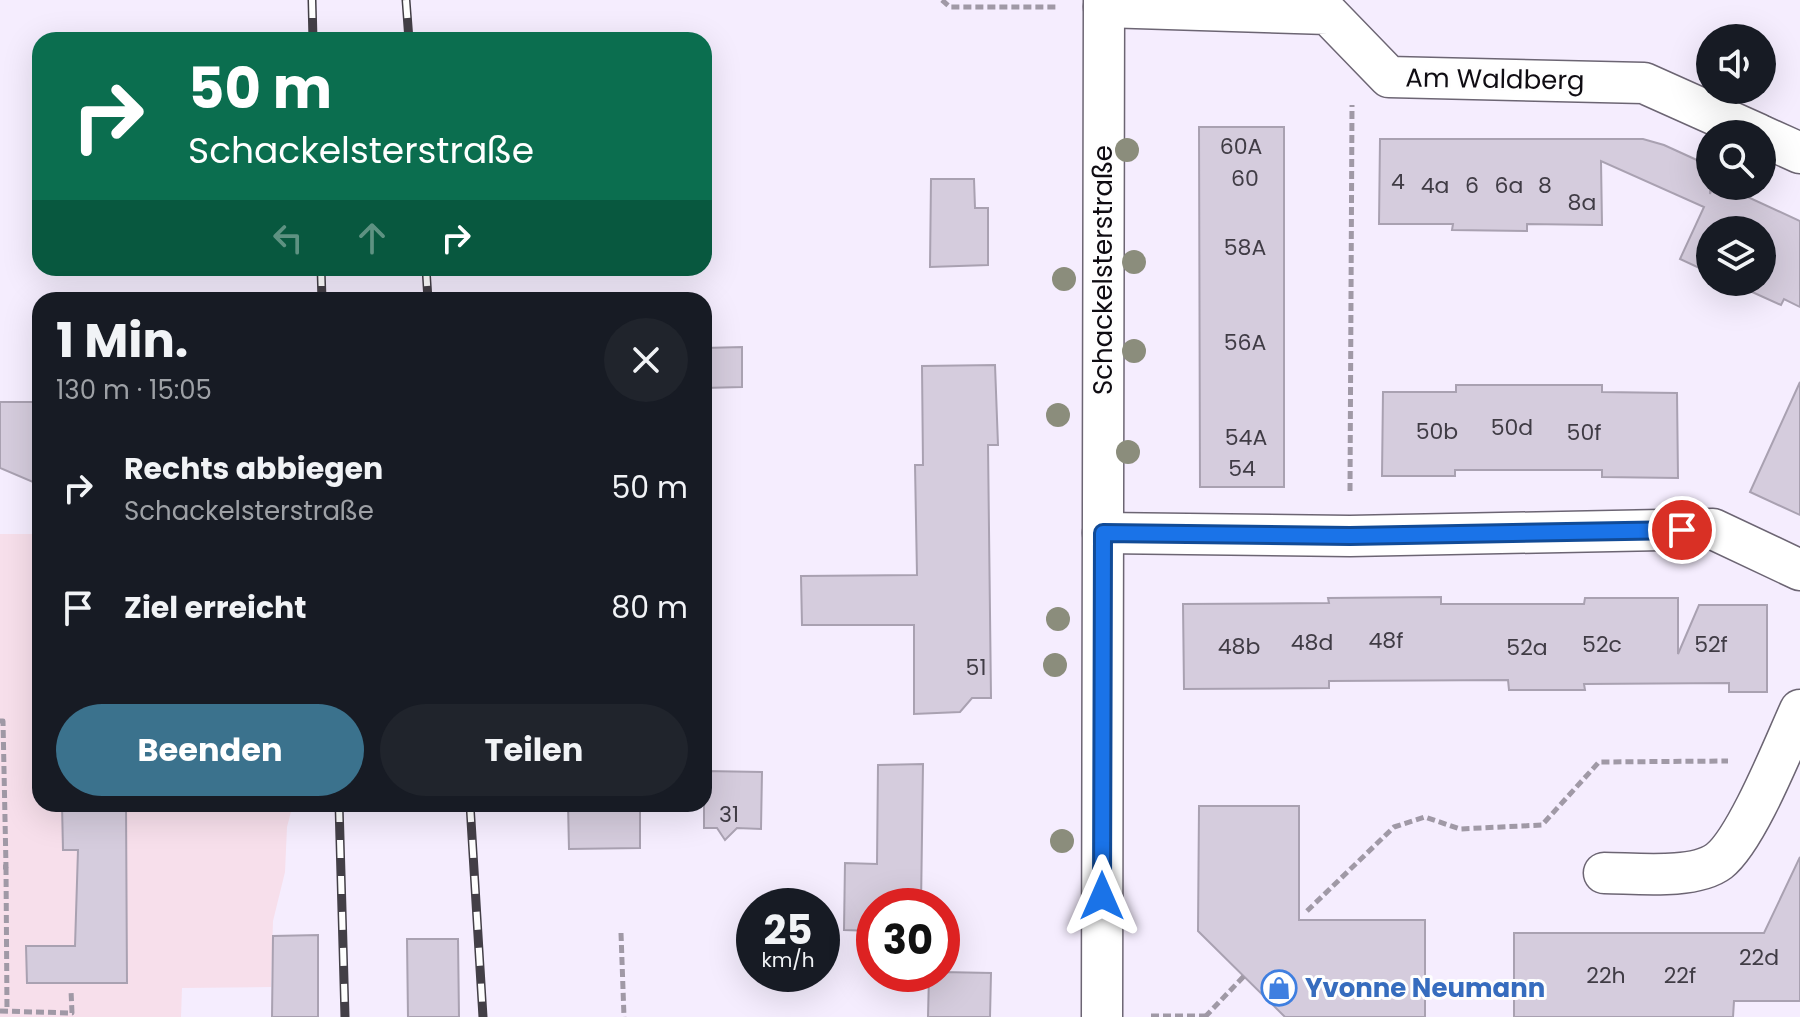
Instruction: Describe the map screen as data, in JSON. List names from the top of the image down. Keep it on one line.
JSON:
{"streets":{"street":["Am Waldberg","Schackelsterstraße"]},"crossings":[["Am Waldberg","Schackelsterstraße"]],"places":{"shop":["Yvonne Neumann"]},"house_numbers":["60A","60","4","4a","6","6a","8","8a","58A","56A","50d","50b","50f","54A","54","48f","48d","52c","52f","48b","52a","51","31","22d","22h","22f"],"page":{"turn":["50 m","Schackelsterstraße"],"heading":["1 Min.","130 m · 15:05"],"list":[{"name":"Rechts abbiegen","note":"Schackelsterstraße","value":"50 m"},{"name":"Ziel erreicht","value":"80 m"}],"buttons":["Beenden","Teilen"],"speed":"25 km/h","limit":"30"}}
